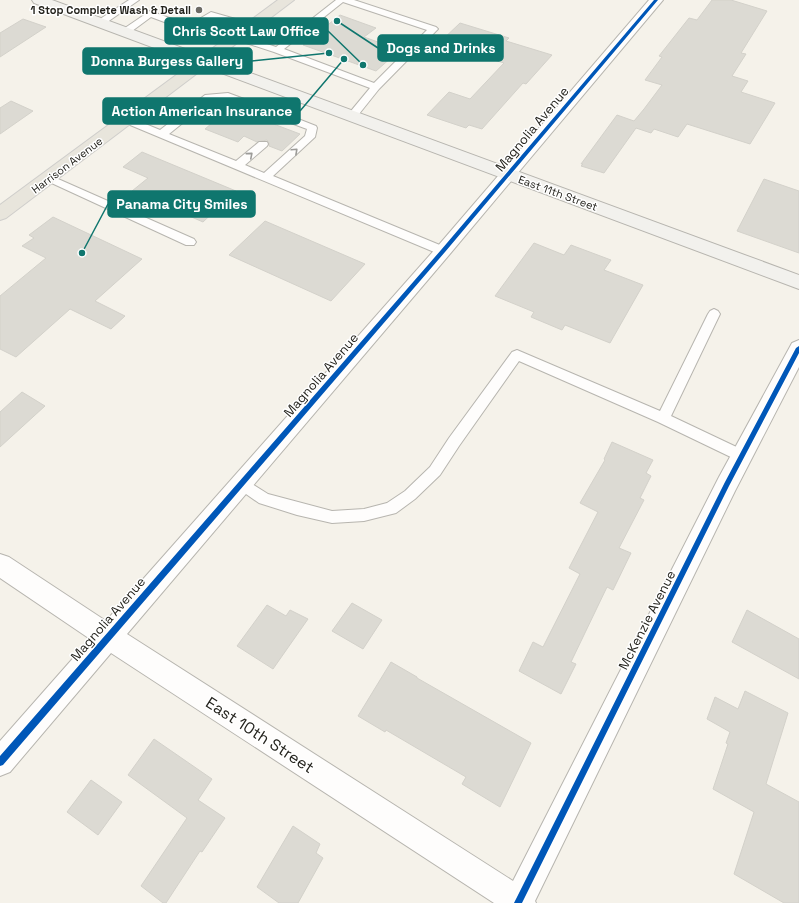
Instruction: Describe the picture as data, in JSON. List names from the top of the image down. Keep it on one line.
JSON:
{"streets":{"main road":["Harrison Avenue","East 11th Street"],"street":["Magnolia Avenue","McKenzie Avenue","East 10th Street"]},"crossings":[["Magnolia Avenue","East 11th Street"],["Magnolia Avenue","East 10th Street"],["Harrison Avenue","East 11th Street"],["McKenzie Avenue","East 10th Street"]],"places":["1 Stop Complete Wash & Detail","Dogs and Drinks","Donna Burgess Gallery","Action American Insurance","Chris Scott Law Office","Panama City Smiles"]}
